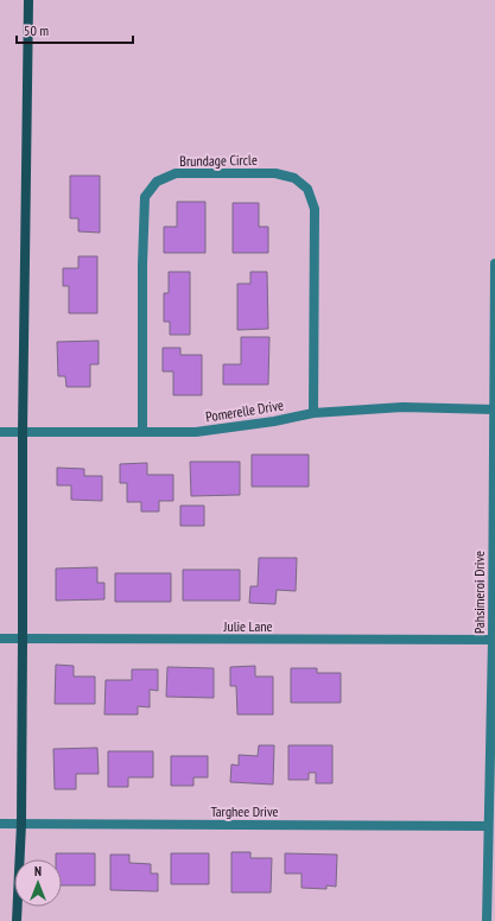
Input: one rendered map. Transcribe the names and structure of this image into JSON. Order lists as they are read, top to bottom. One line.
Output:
{"streets":{"street":["Brundage Circle","Pomerelle Drive","Pahsimeroi Drive","Julie Lane","Targhee Drive"]},"crossings":[["Brundage Circle","Pomerelle Drive"],["Pomerelle Drive","Pahsimeroi Drive"],["Pahsimeroi Drive","Julie Lane"],["Pahsimeroi Drive","Targhee Drive"]],"scale_bar":"50 m","north":"top"}
